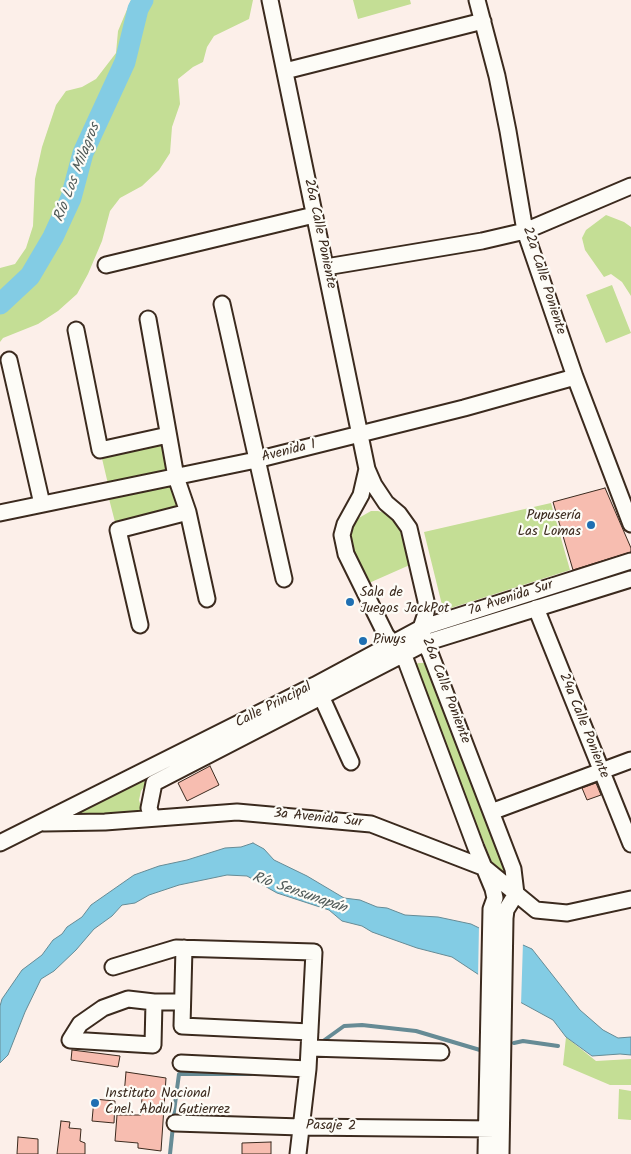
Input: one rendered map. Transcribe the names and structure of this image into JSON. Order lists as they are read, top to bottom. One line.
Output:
{"streets":{"street":["26a Calle Poniente","22a Calle Poniente","Avenida 1","7a Avenida Sur","Calle Principal","24a Calle Poniente","3a Avenida Sur","Pasaje 2"]},"crossings":[["26a Calle Poniente","Avenida 1"],["26a Calle Poniente","7a Avenida Sur"],["26a Calle Poniente","Calle Principal"],["26a Calle Poniente","3a Avenida Sur"],["22a Calle Poniente","Avenida 1"],["7a Avenida Sur","Calle Principal"],["7a Avenida Sur","24a Calle Poniente"],["Calle Principal","3a Avenida Sur"]],"water":["Río Los Milagros","Río Sensunapán"],"places":["Pupusería Las Lomas","Sala de Juegos JackPot","Piwys","Instituto Nacional Cnel. Abdul Gutierrez"]}
